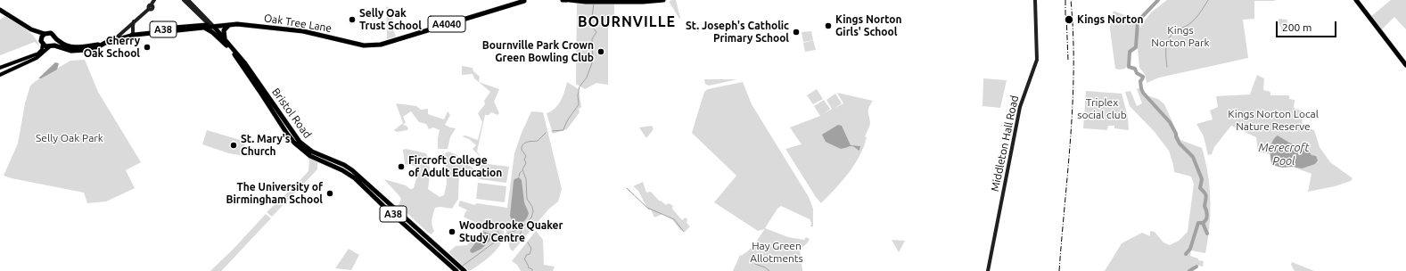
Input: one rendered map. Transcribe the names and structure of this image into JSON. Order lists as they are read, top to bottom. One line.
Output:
{"streets":{"highway":["Oak Tree Lane","A4040","A38","Bristol Road"],"main road":["Middleton Hall Road"]},"crossings":[["Oak Tree Lane","A38"],["Oak Tree Lane","Bristol Road"],["A38","Bristol Road"]],"districts":["BOURNVILLE"],"water":["Merecroft Pool"],"parks":["Kings Norton Park","Triplex social club","Kings Norton Local Nature Reserve","Selly Oak Park","Hay Green Allotments"],"places":["Selly Oak Trust School","Kings Norton","Kings Norton Girls' School","St. Joseph's Catholic Primary School","Cherry Oak School","Bournville Park Crown Green Bowling Club","St. Mary's Church","Fircroft College of Adult Education","The University of Birmingham School","Woodbrooke Quaker Study Centre"],"scale_bar":"200 m"}
